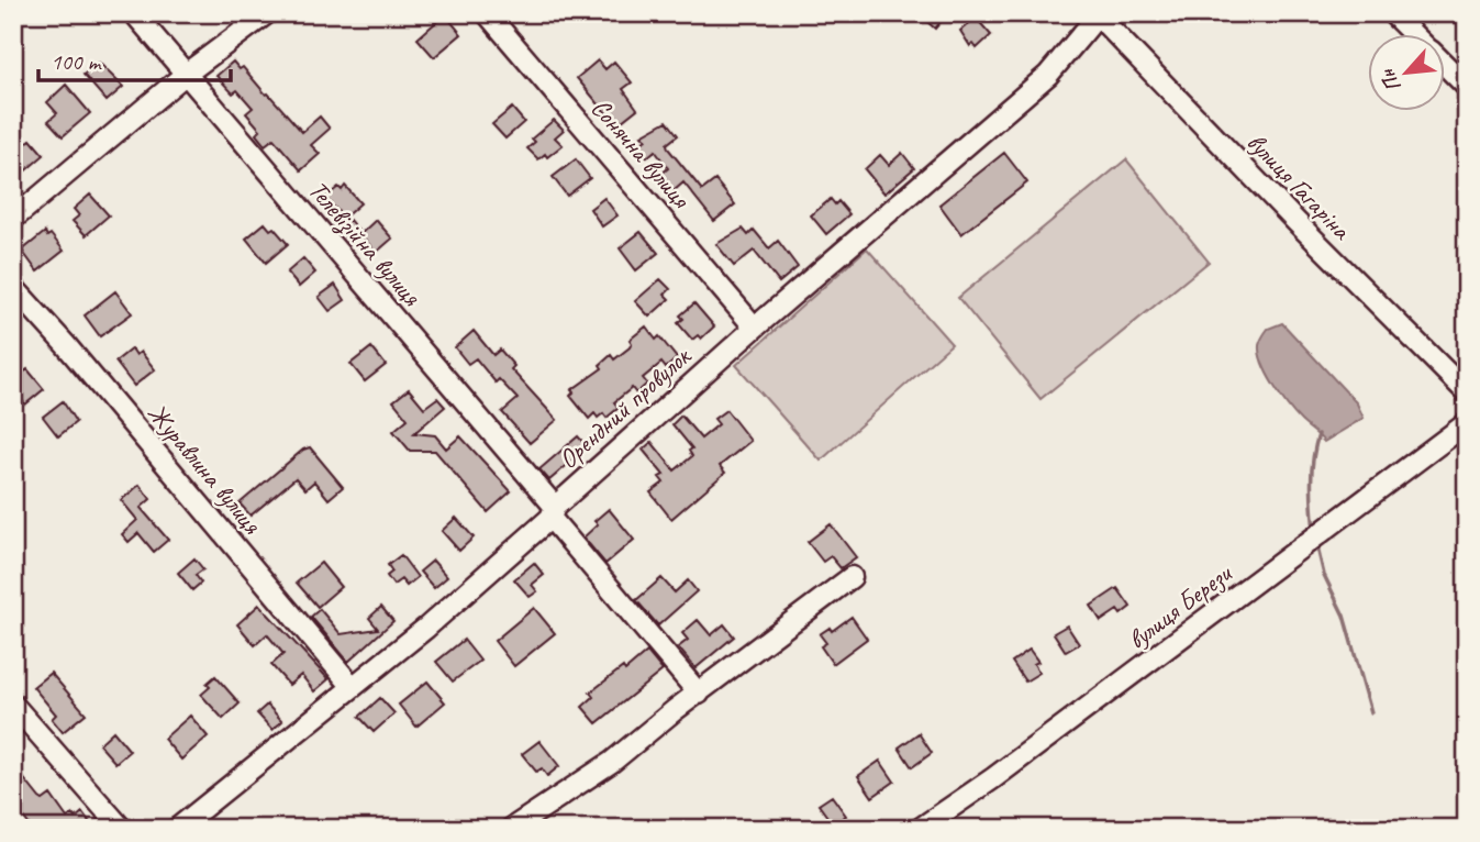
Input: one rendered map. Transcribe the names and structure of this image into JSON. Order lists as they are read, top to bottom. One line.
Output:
{"streets":{"street":["Сонячна вулиця","вулиця Гагаріна","Телевізійна вулиця","Орендний провулок","Журавлина вулиця","вулиця Берези"]},"crossings":[["Сонячна вулиця","Орендний провулок"],["вулиця Гагаріна","Орендний провулок"],["Телевізійна вулиця","Орендний провулок"],["Орендний провулок","Журавлина вулиця"]],"scale_bar":"100 m","north":"bottom left"}
